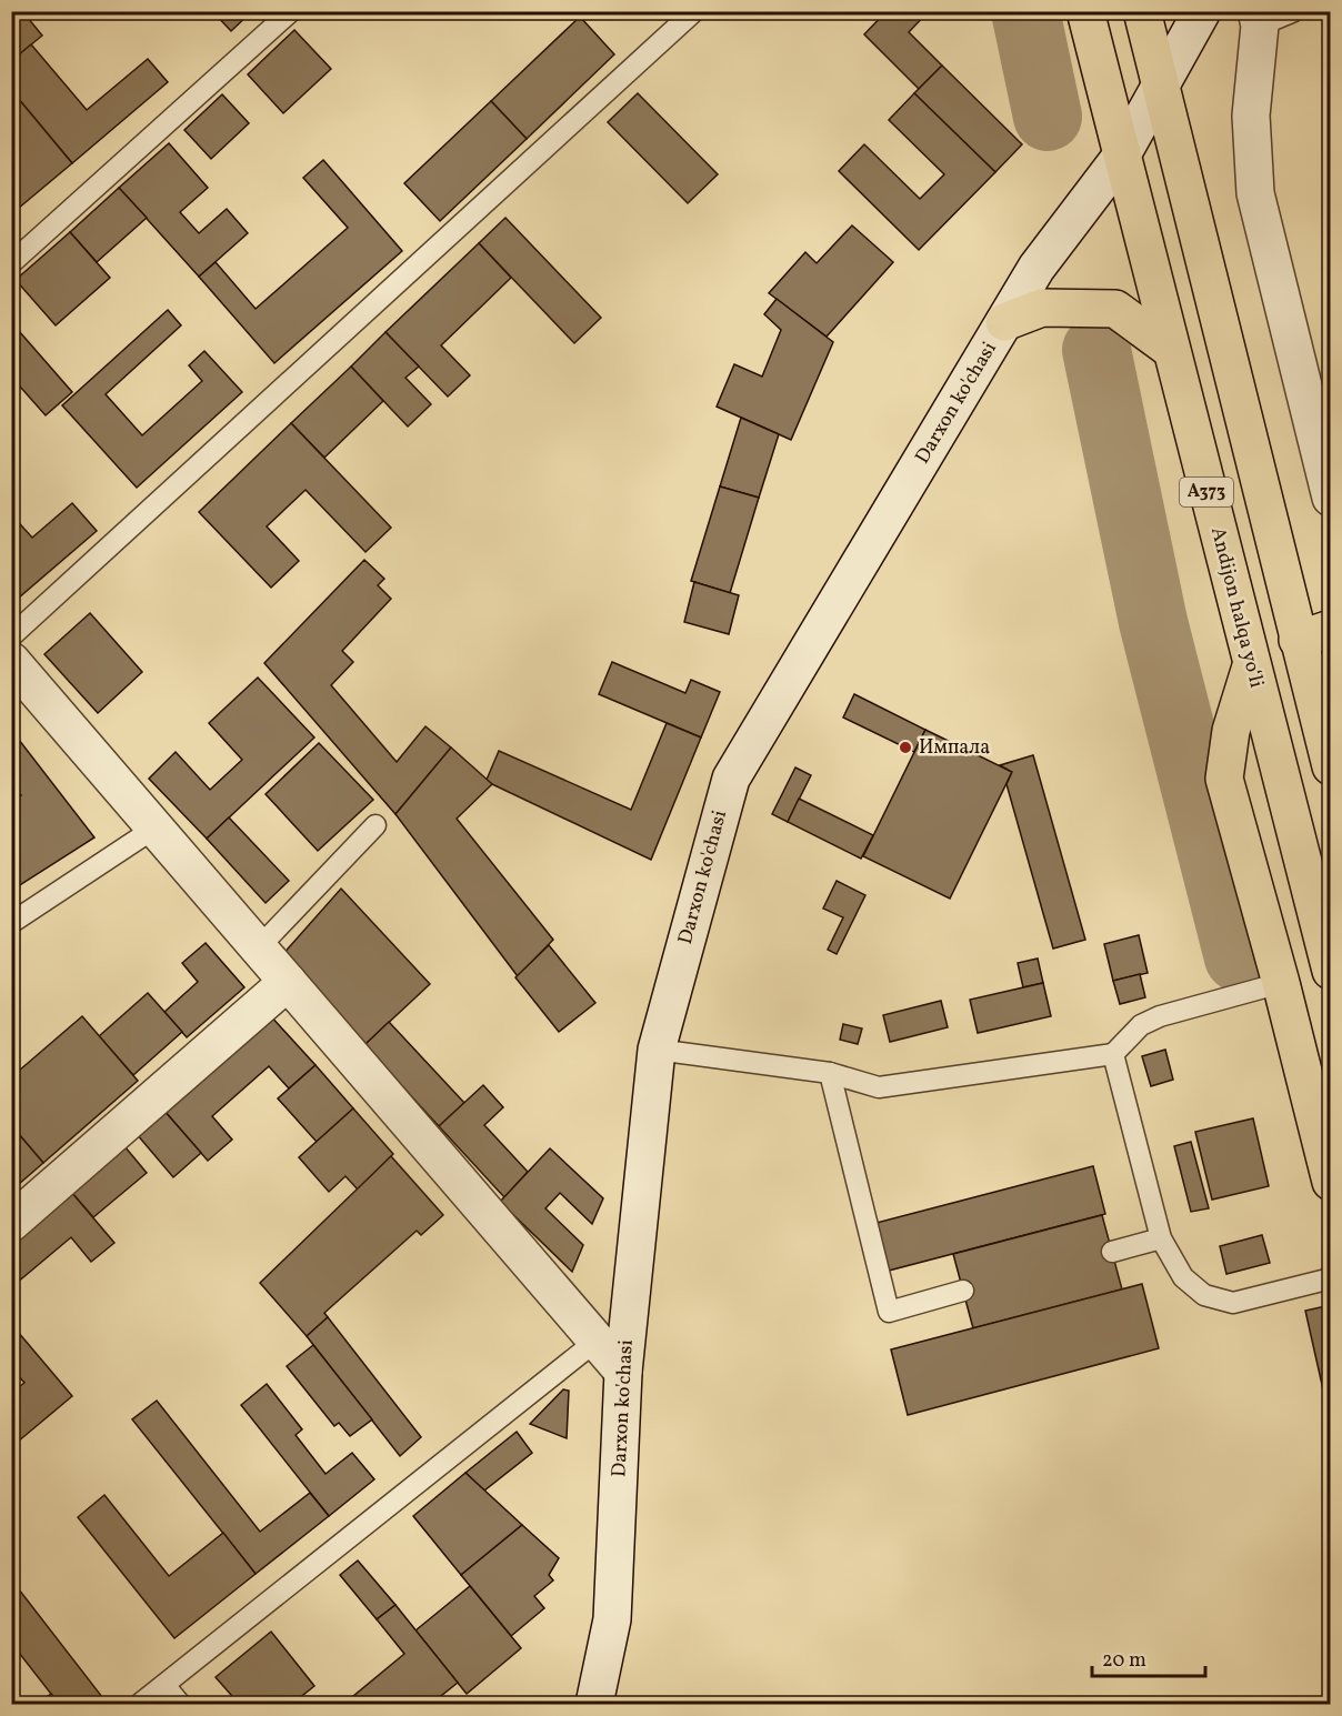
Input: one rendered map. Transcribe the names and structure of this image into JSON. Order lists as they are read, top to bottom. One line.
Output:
{"streets":{"highway":["A373","Andijon halqa yo‘li"],"main road":["Darxon ko'chasi"]},"crossings":[["Darxon ko'chasi","A373"],["Darxon ko'chasi","Andijon halqa yo‘li"]],"places":["Импала"],"scale_bar":"20 m"}
